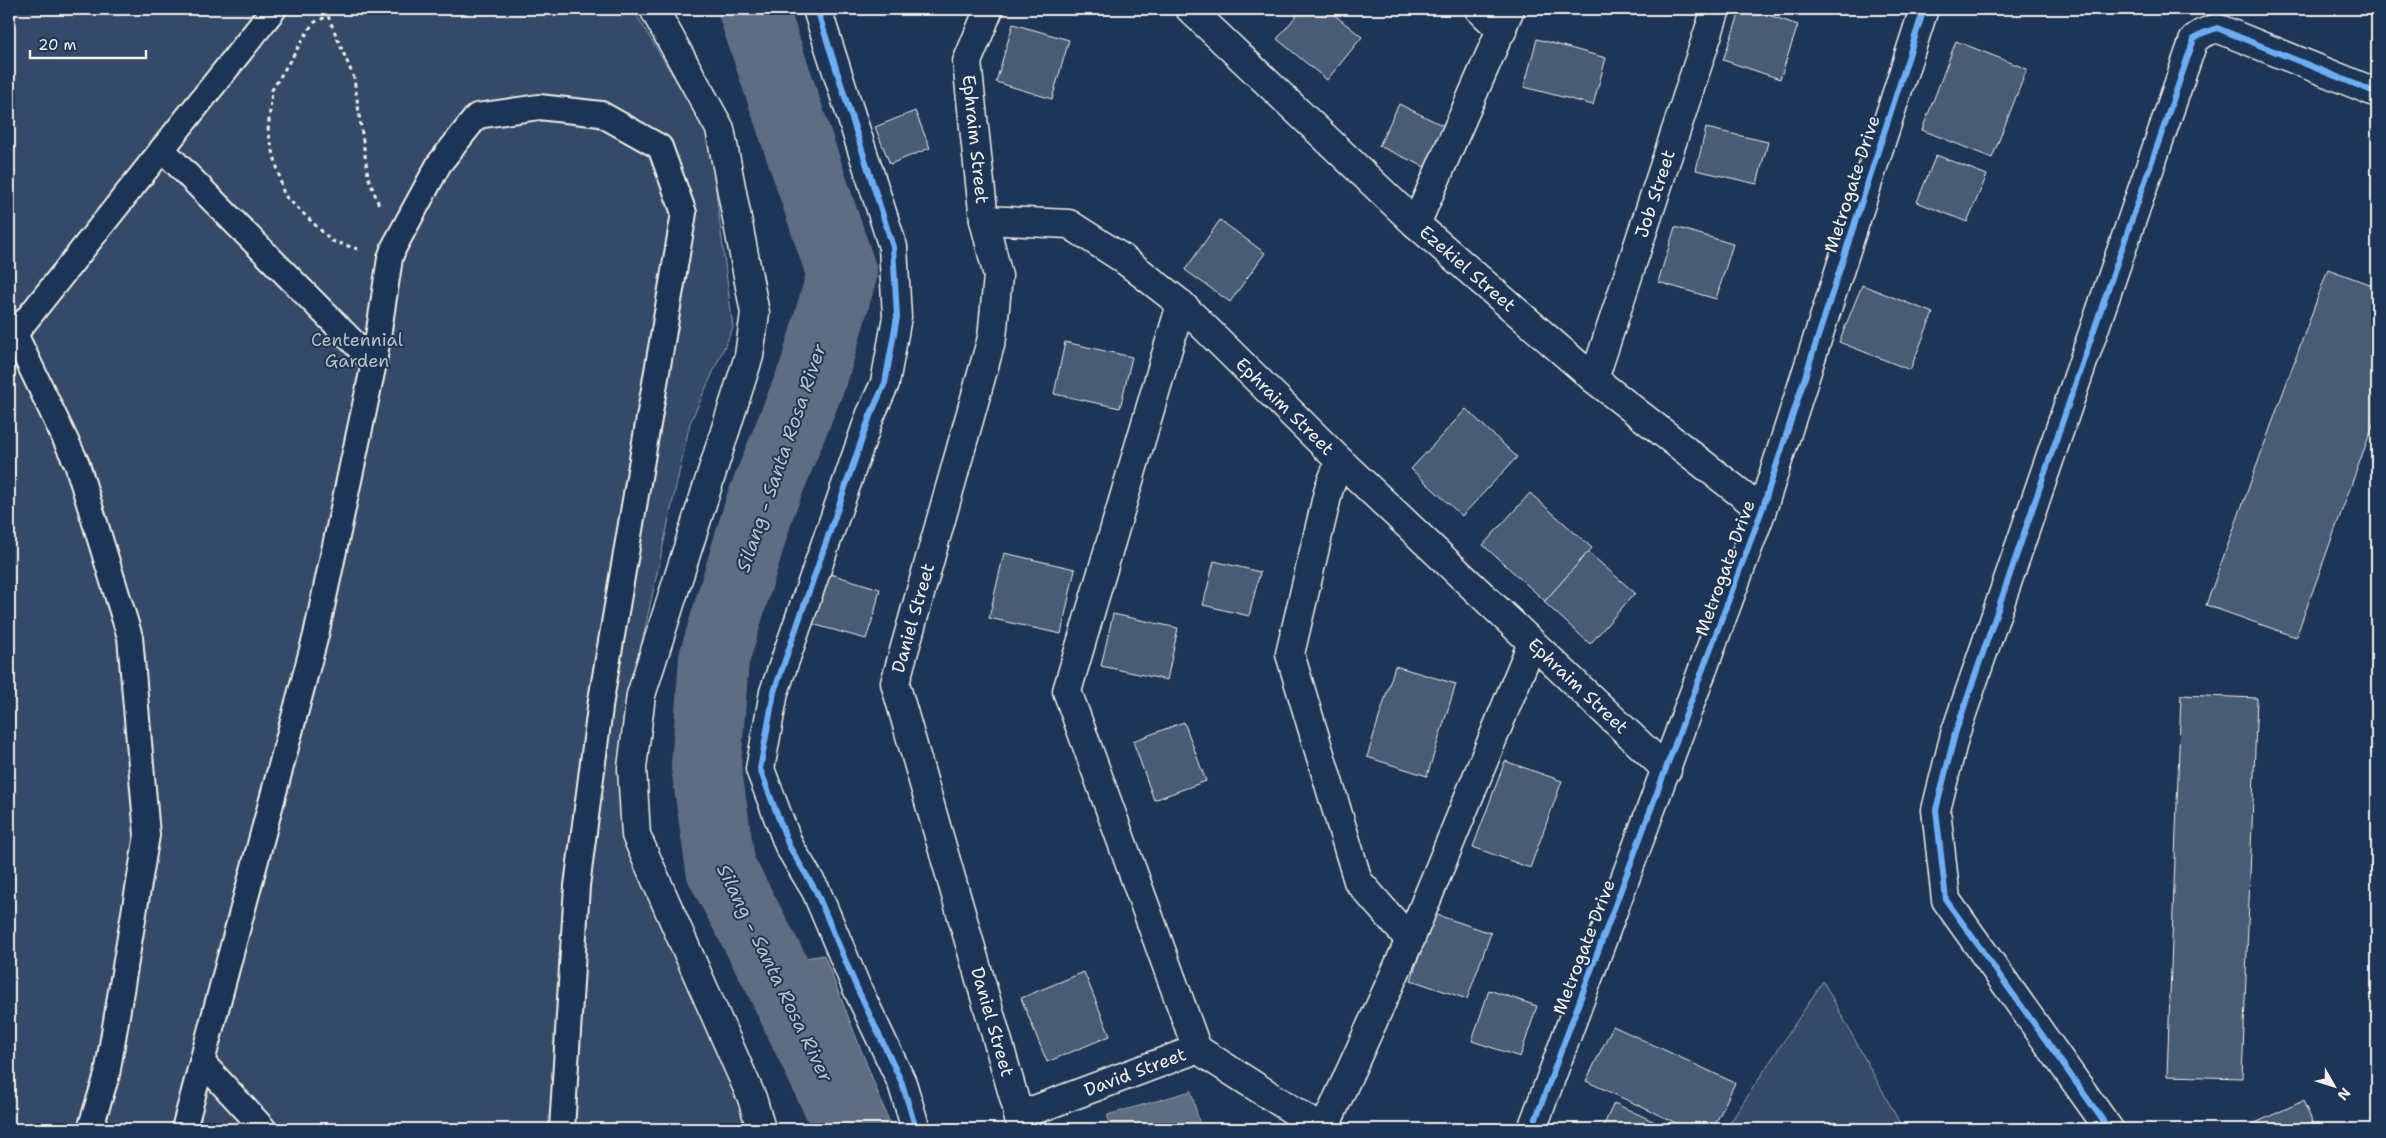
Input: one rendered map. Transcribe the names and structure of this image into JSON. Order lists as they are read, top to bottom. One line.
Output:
{"streets":{"street":["Ephraim Street","Metrogate Drive","Job Street","Ezekiel Street","Daniel Street","David Street"]},"crossings":[["Ephraim Street","Metrogate Drive"],["Ephraim Street","Daniel Street"],["Metrogate Drive","Ezekiel Street"],["Job Street","Ezekiel Street"],["Daniel Street","David Street"]],"water":["Silang - Santa Rosa River"],"parks":["Centennial Garden"],"scale_bar":"20 m","north":"bottom right"}
